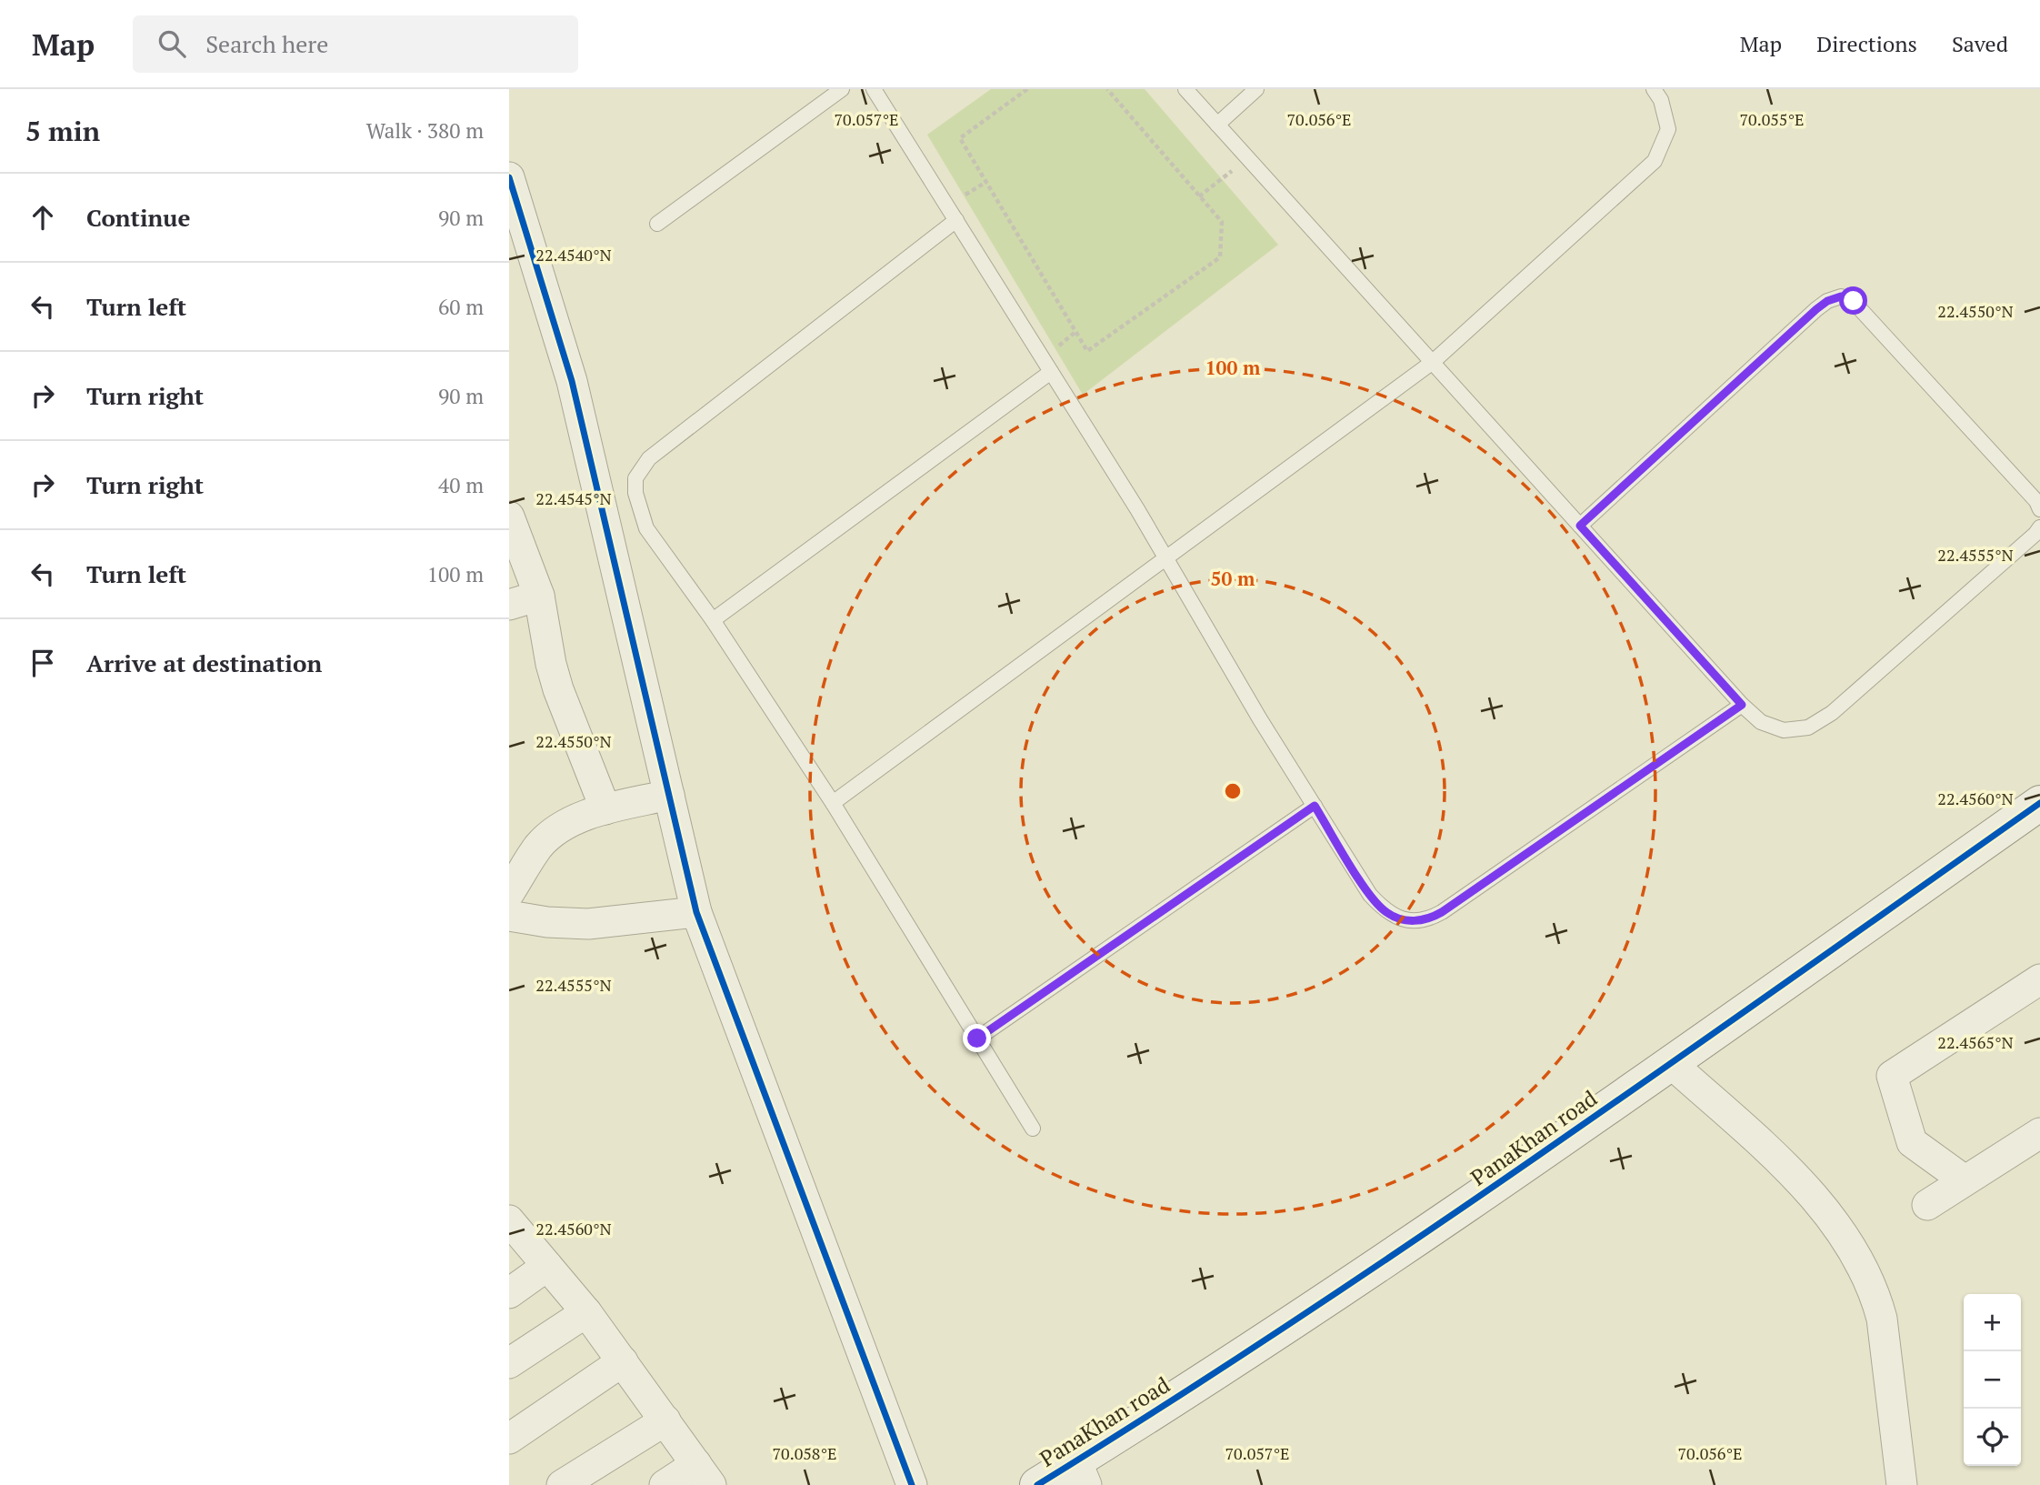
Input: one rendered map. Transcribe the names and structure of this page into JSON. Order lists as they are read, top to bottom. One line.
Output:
{"streets":{"street":["PanaKhan road"]},"page":{"header":"Map","search":"Search here","nav":["Map","Directions","Saved"],"heading":["5 min","Walk · 380 m"],"list":[["Continue","90 m"],["Turn left","60 m"],["Turn right","90 m"],["Turn right","40 m"],["Turn left","100 m"],"Arrive at destination"],"map_buttons":["+","−"]},"coordinates":["70.057°E","70.056°E","70.055°E","22.4540°N","22.4550°N","22.4545°N","22.4555°N","22.4560°N","22.4565°N","70.058°E"],"rings":["100 m","50 m"]}
